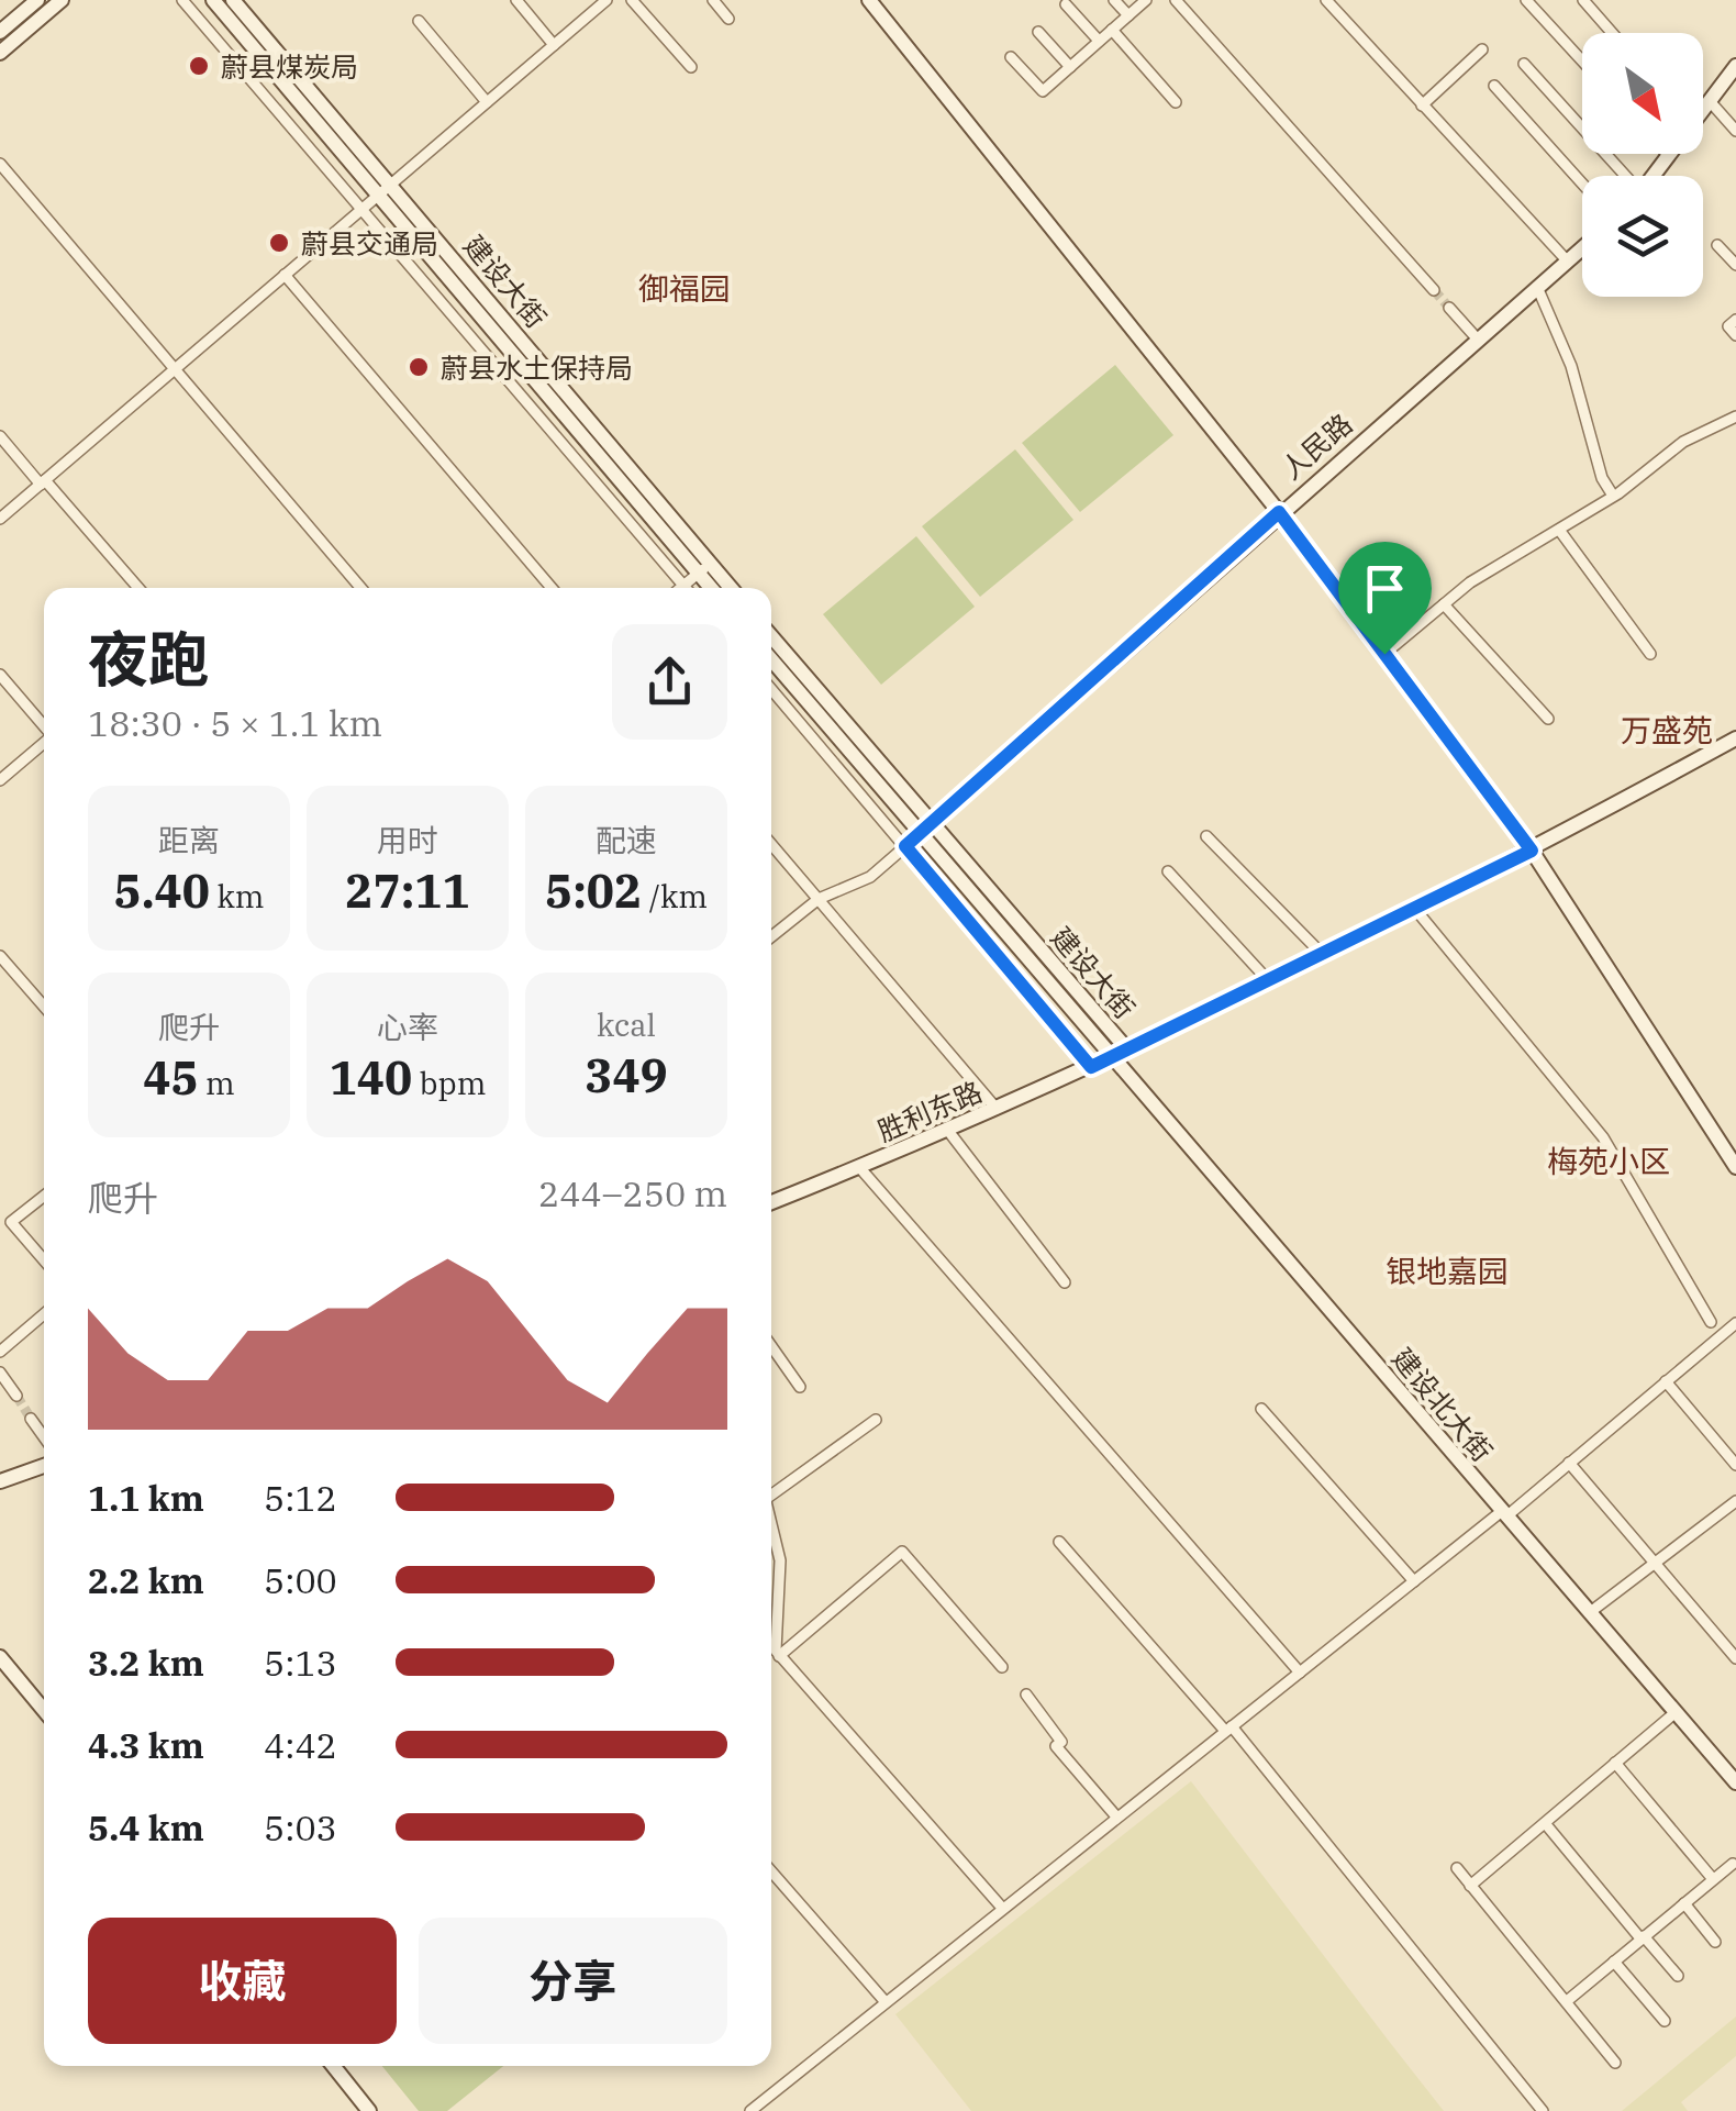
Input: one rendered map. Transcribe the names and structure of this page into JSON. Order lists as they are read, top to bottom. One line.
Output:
{"streets":{"main road":["建设大街","人民路","胜利东路","建设北大街"]},"crossings":[["建设大街","人民路"],["建设大街","胜利东路"],["建设大街","建设北大街"],["胜利东路","建设北大街"]],"districts":["御福园","万盛苑","梅苑小区","银地嘉园"],"places":["蔚县煤炭局","蔚县交通局","蔚县水土保持局"],"north":"bottom right","page":{"heading":["夜跑","18:30 · 5 × 1.1 km"],"stats":[["距离","5.40 km"],["用时","27:11"],["配速","5:02 /km"],["爬升","45 m"],["心率","140 bpm"],["kcal","349"]],"chart":["爬升","244–250 m"],"list":[{"name":"1.1 km","note":"5:12"},{"name":"2.2 km","note":"5:00"},{"name":"3.2 km","note":"5:13"},{"name":"4.3 km","note":"4:42"},{"name":"5.4 km","note":"5:03"}],"buttons":["收藏","分享"]}}
